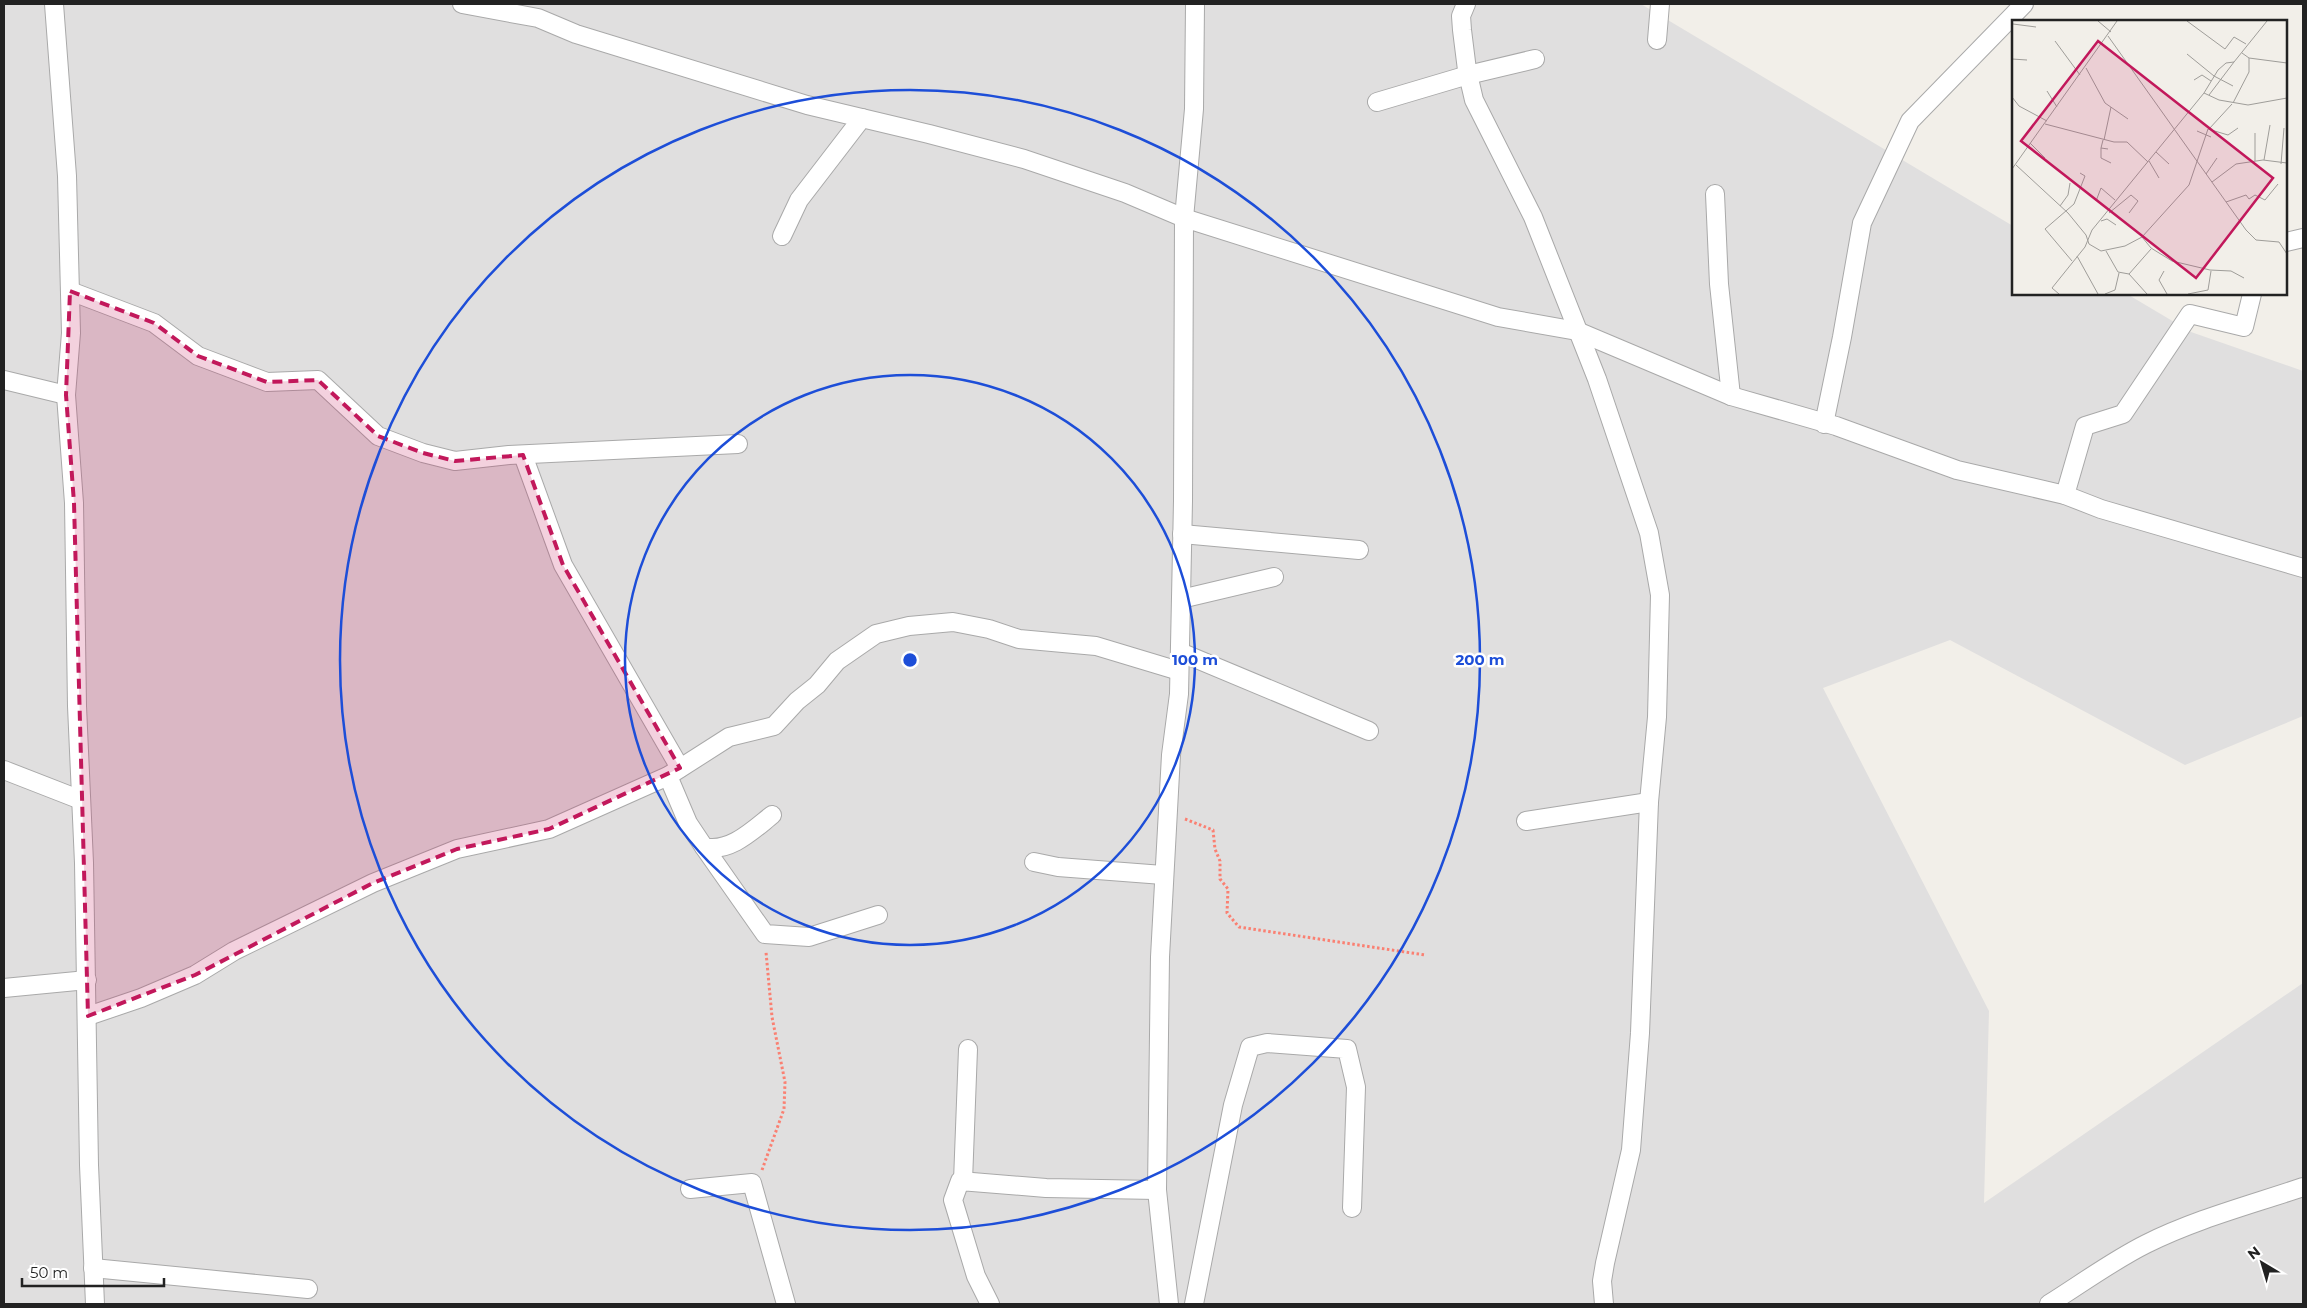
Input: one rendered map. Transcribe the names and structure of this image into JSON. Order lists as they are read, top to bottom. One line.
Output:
{"scale_bar":"50 m","north":"top left","rings":["100 m","200 m"]}
